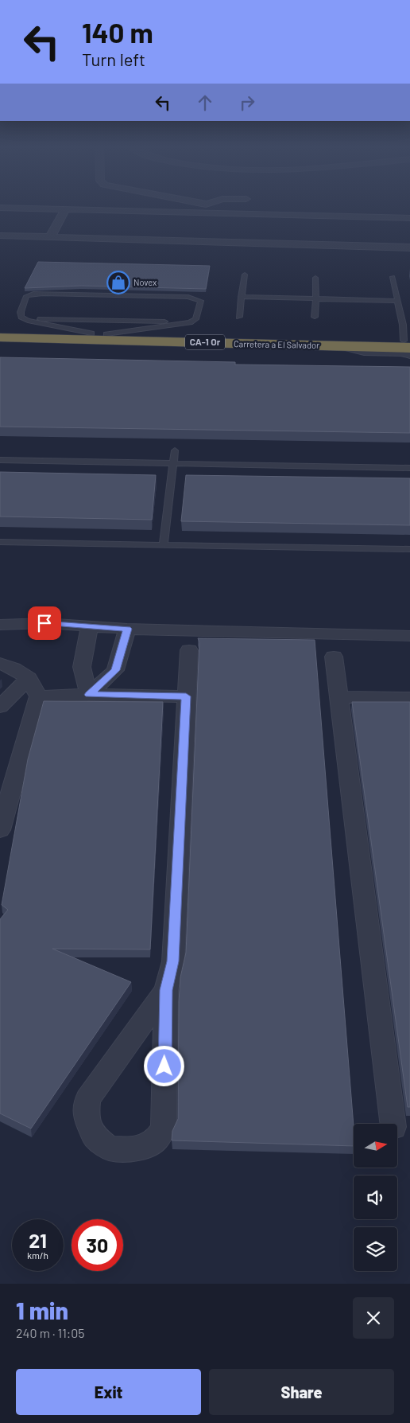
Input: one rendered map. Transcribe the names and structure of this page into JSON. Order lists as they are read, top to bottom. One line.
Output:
{"streets":{"highway":["CA-1 Or","Carretera a El Salvador"]},"places":{"shop":["Novex"]},"north":"right","page":{"turn":["140 m","Turn left"],"speed":"21 km/h","limit":"30","heading":["1 min","240 m · 11:05"],"buttons":["Exit","Share"]}}
